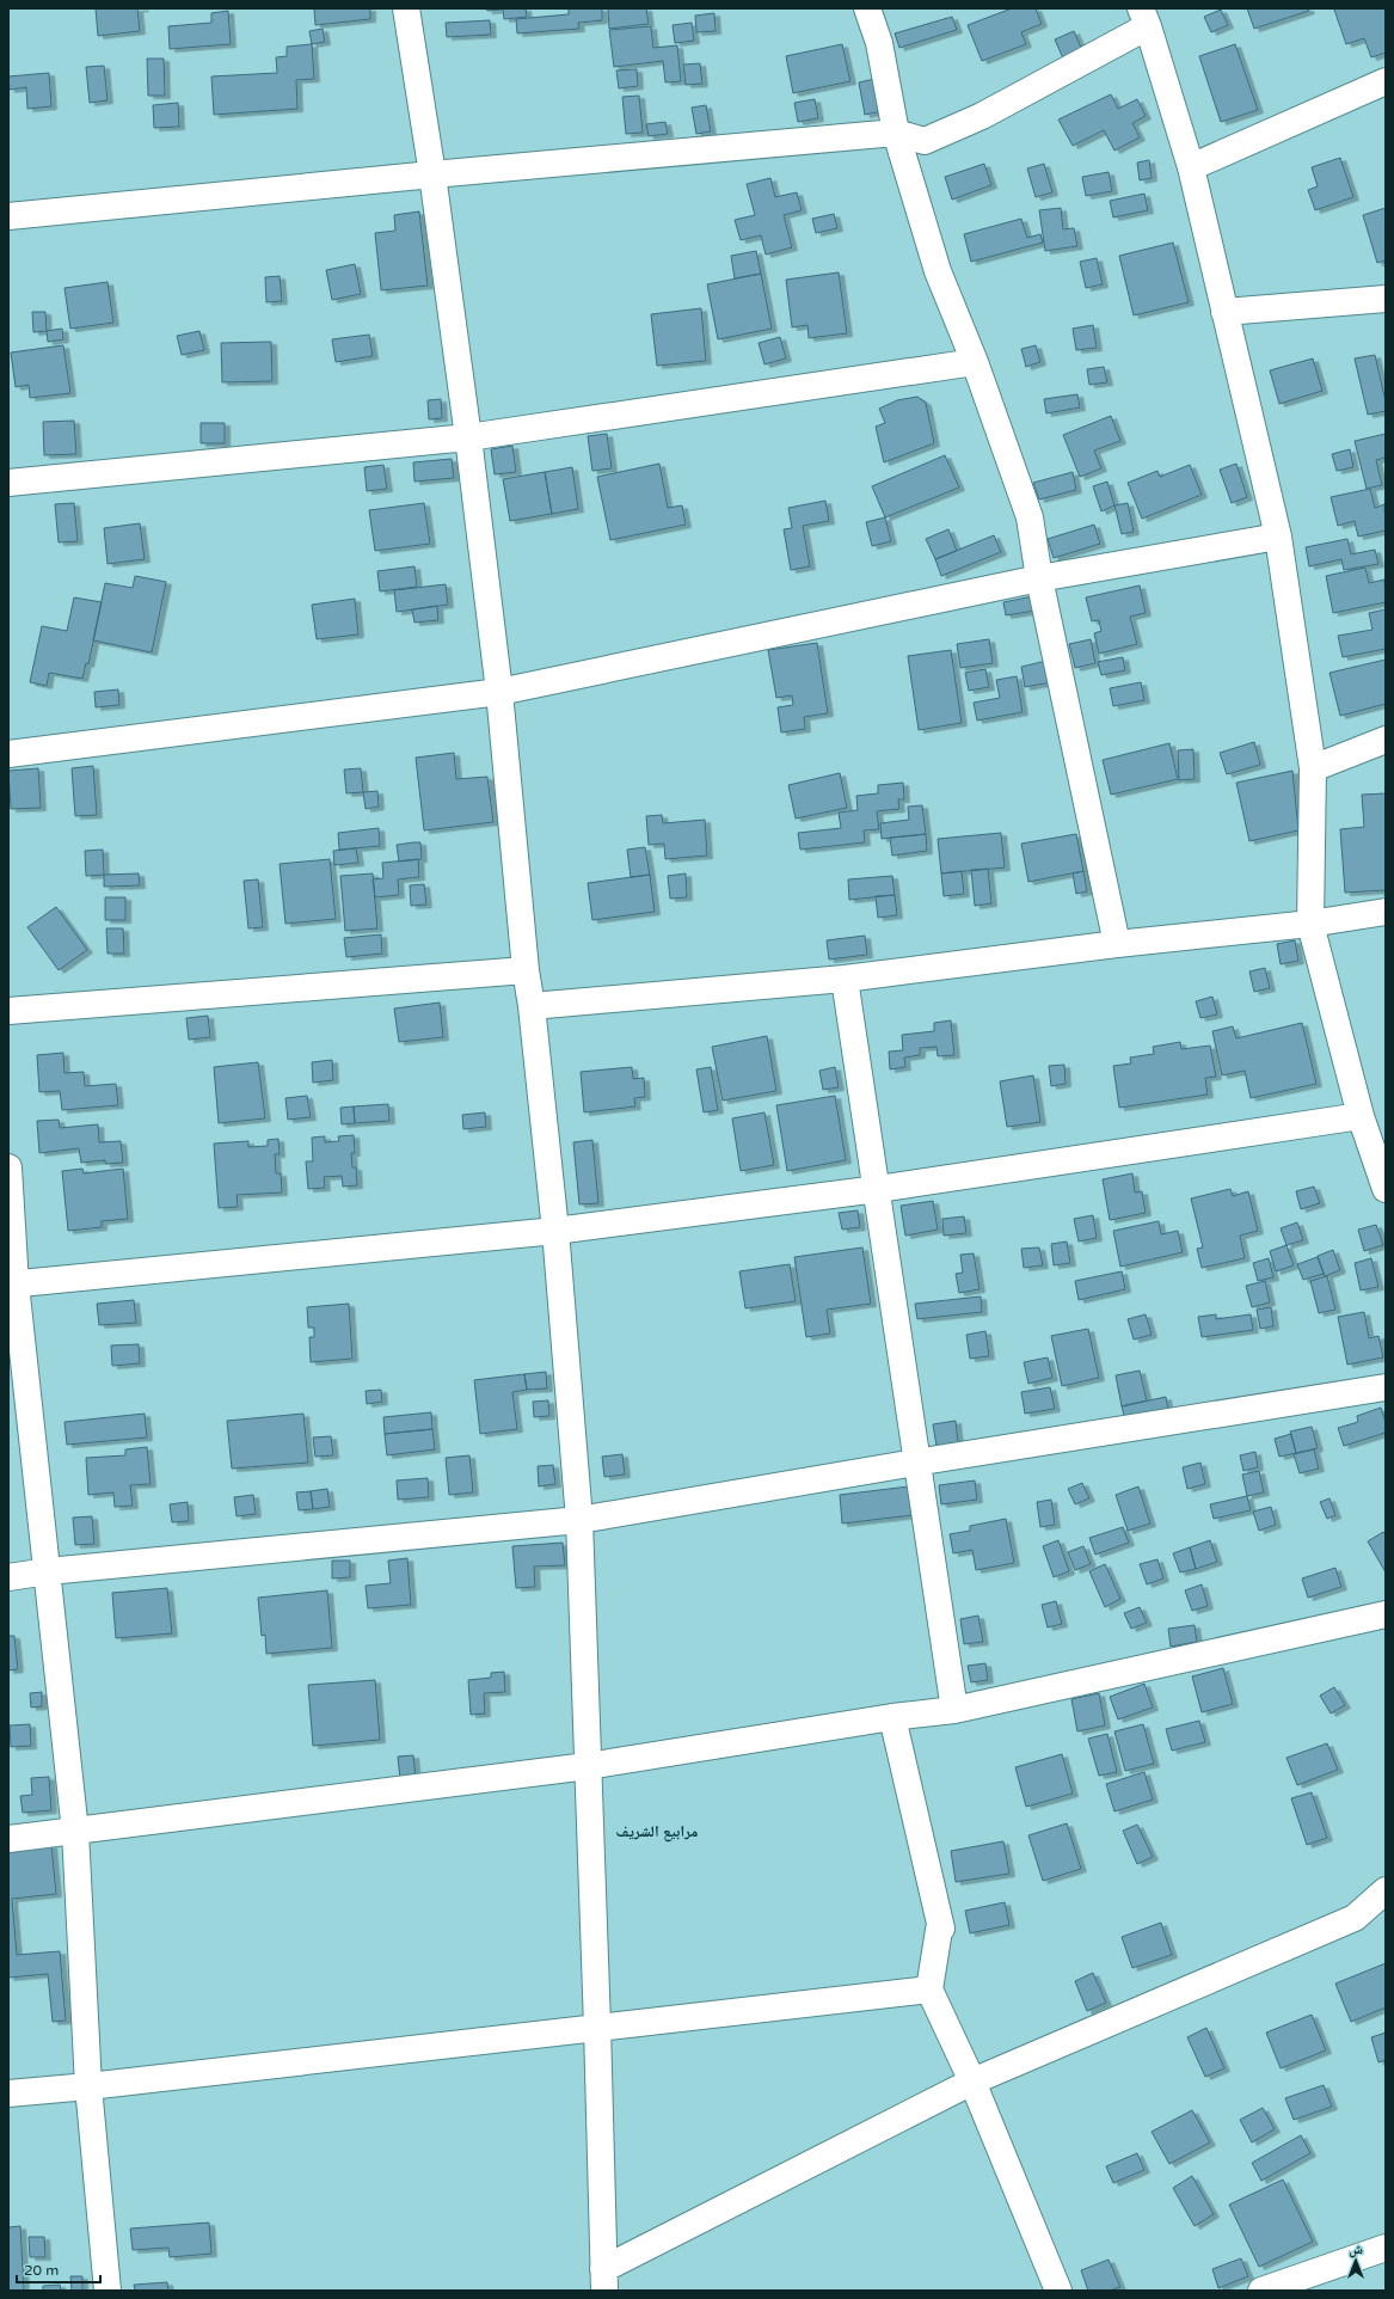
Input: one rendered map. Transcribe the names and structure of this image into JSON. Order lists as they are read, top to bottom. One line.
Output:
{"districts":["مرابيع الشريف"],"scale_bar":"20 m","north":"top"}
